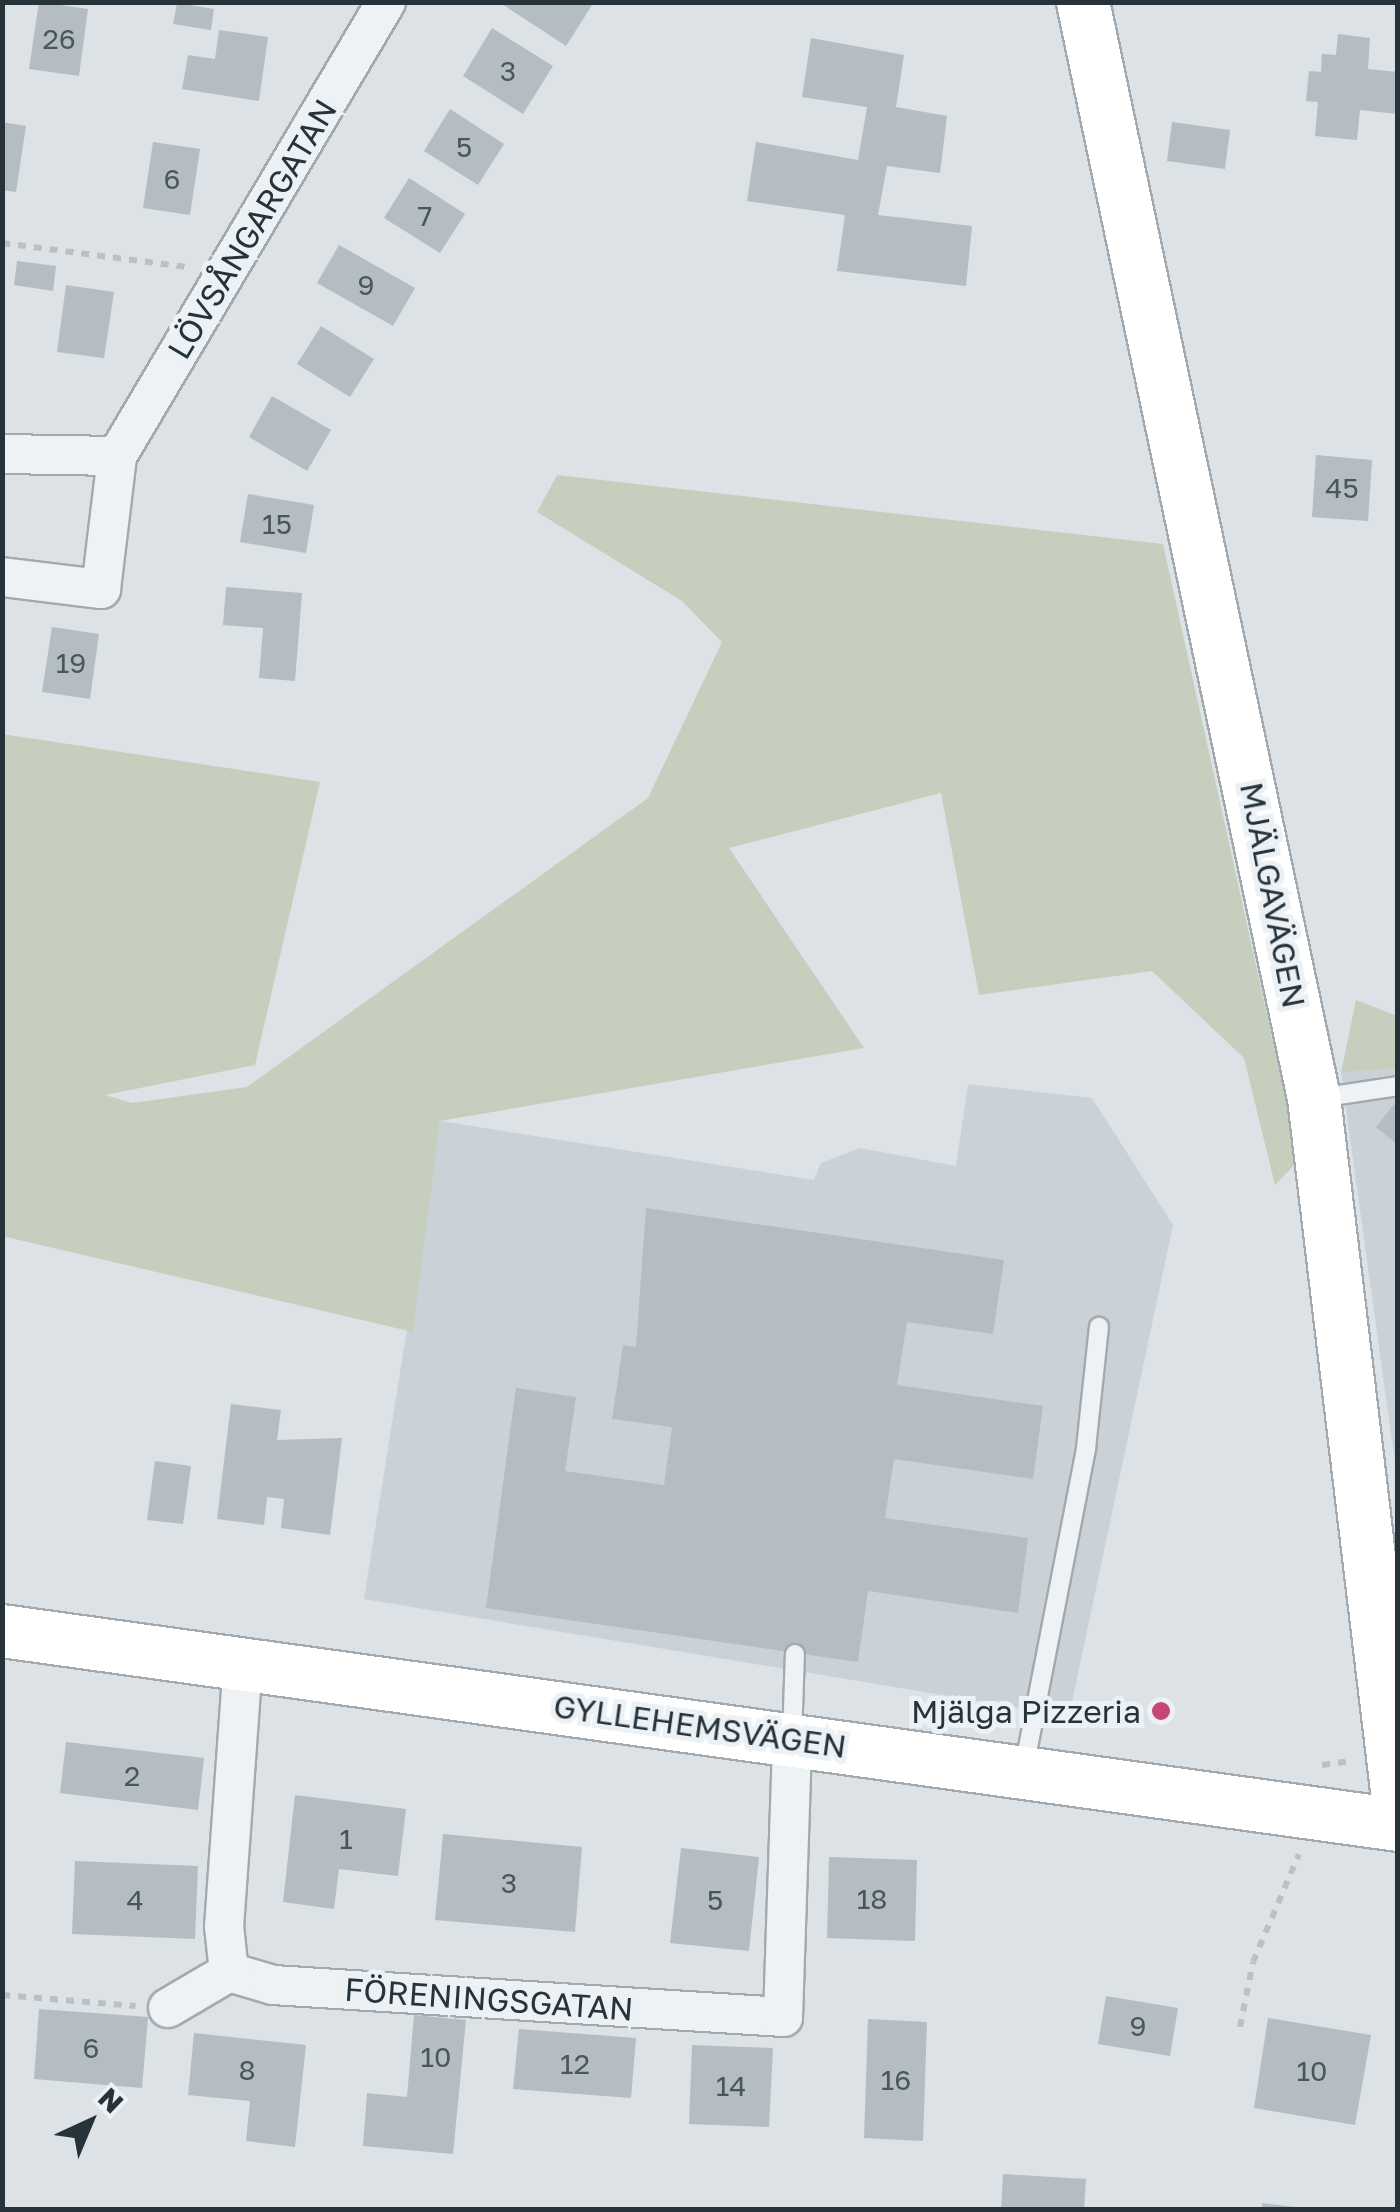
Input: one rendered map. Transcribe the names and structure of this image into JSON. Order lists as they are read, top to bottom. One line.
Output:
{"streets":{"street":["LÖVSÅNGARGATAN","MJÄLGAVÄGEN","GYLLEHEMSVÄGEN","FÖRENINGSGATAN"]},"crossings":[["GYLLEHEMSVÄGEN","FÖRENINGSGATAN"]],"places":["Mjälga Pizzeria"],"house_numbers":["26","3","5","6","7","9","45","15","19","2","1","3","18","4","5","9","6","10","12","8","10","16","14"],"north":"top right"}
